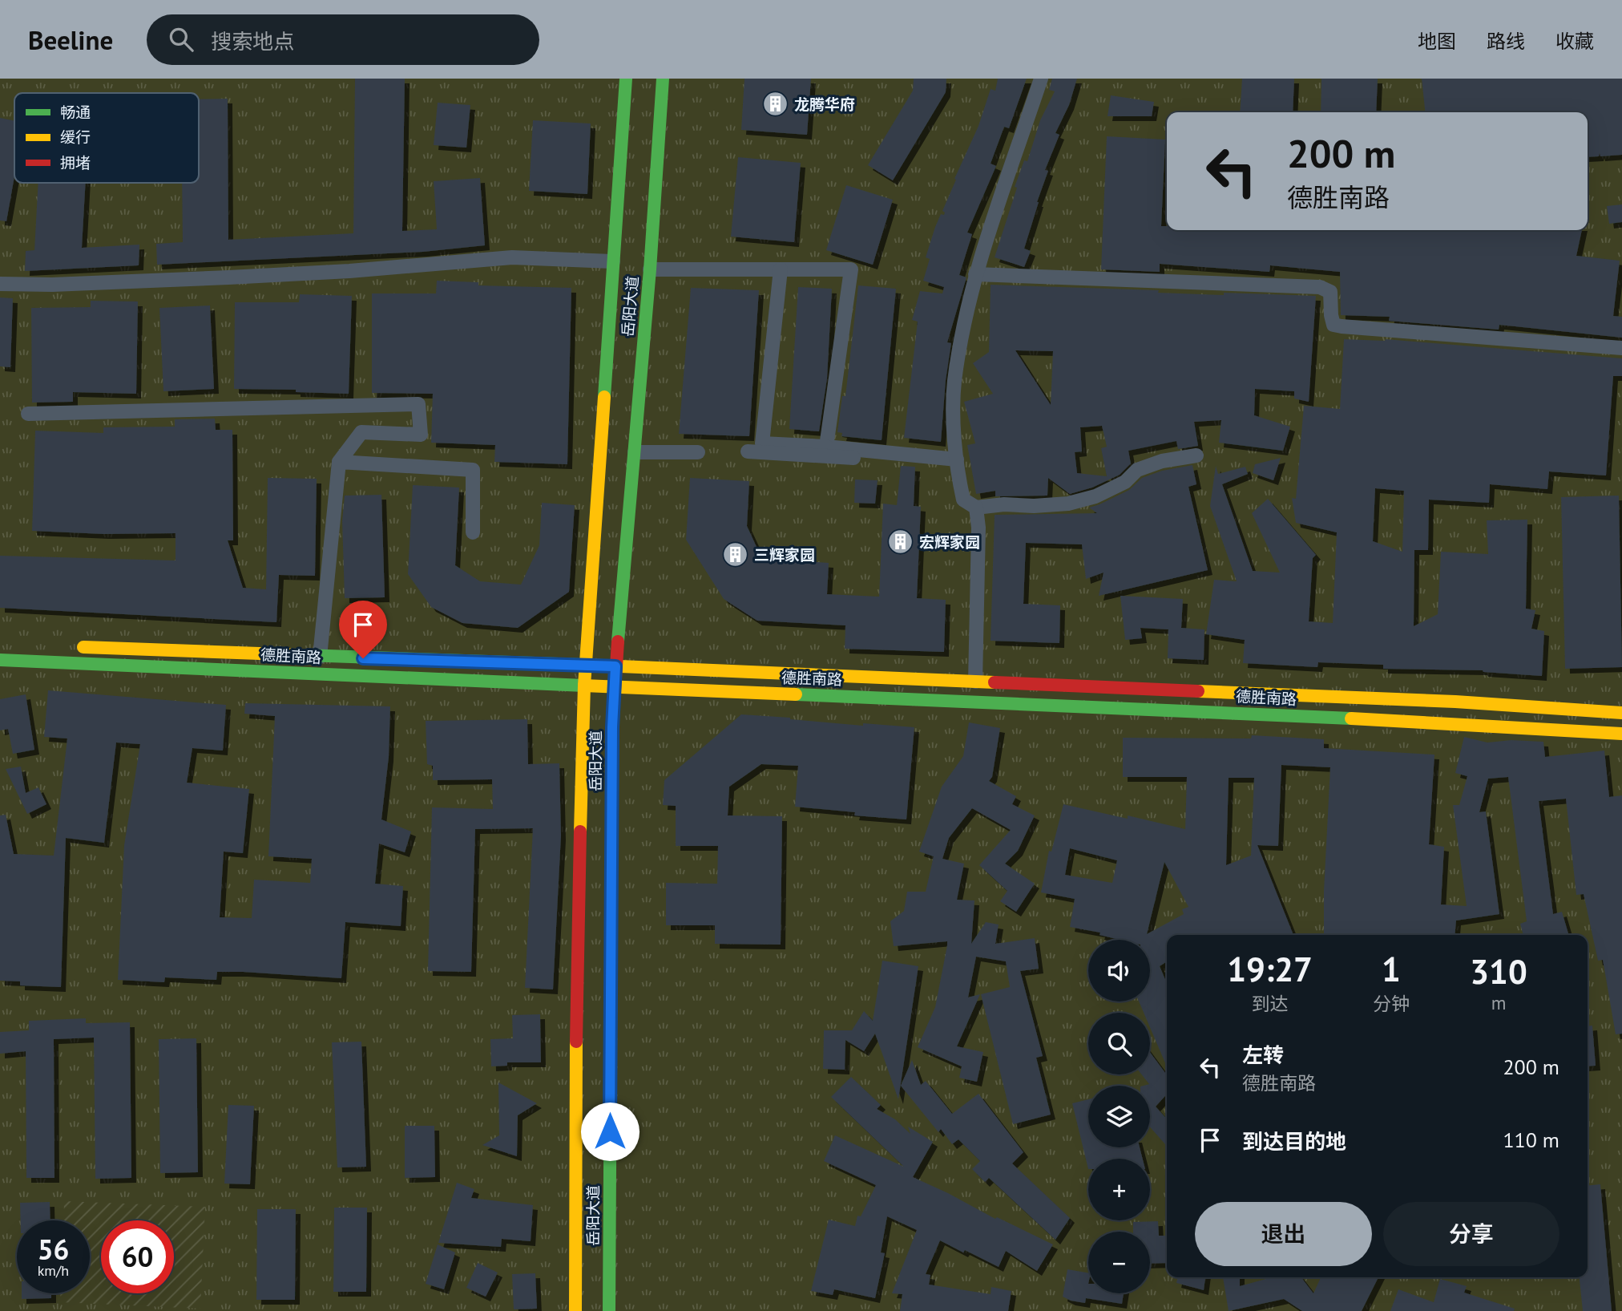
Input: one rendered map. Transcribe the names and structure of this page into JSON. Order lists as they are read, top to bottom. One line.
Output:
{"streets":{"main road":["岳阳大道","德胜南路"]},"crossings":[["岳阳大道","德胜南路"]],"places":{"building":["龙腾华府","宏辉家园","三辉家园"]},"legend":["畅通","缓行","拥堵"],"page":{"header":"Beeline","search":"搜索地点","nav":["地图","路线","收藏"],"turn":["200 m","德胜南路"],"eta":["19:27","到达","1","分钟","310","m"],"map_buttons":["+","−"],"list":[{"name":"左转","note":"德胜南路","value":"200 m"},{"name":"到达目的地","value":"110 m"}],"buttons":["退出","分享"],"speed":"56 km/h","limit":"60"}}
